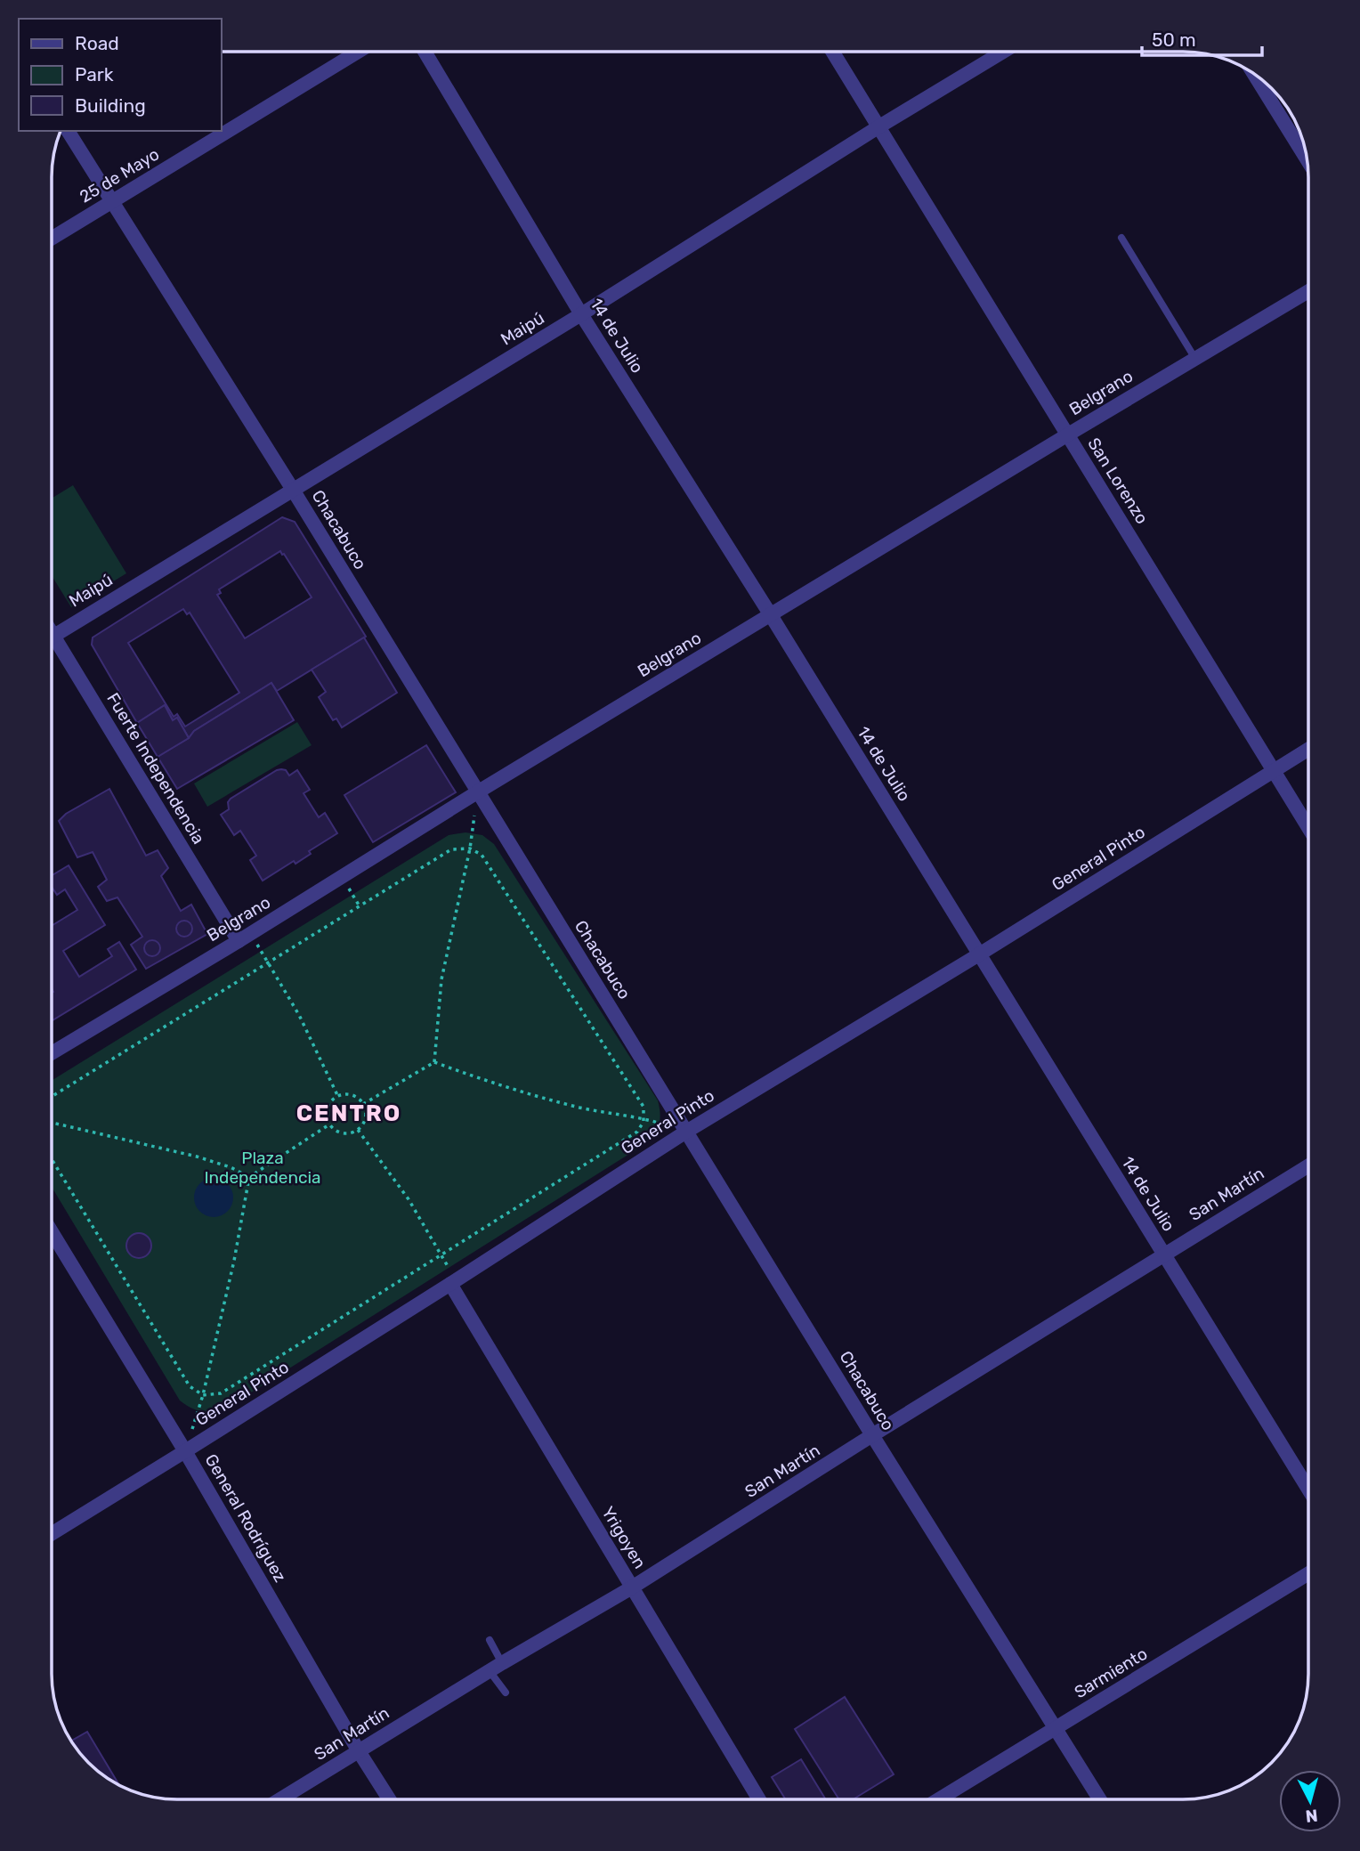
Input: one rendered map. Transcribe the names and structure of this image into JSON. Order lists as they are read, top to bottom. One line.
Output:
{"streets":{"street":["25 de Mayo","Maipú","14 de Julio","Belgrano","San Lorenzo","Chacabuco","Fuerte Independencia","General Pinto","San Martín","General Rodríguez","Yrigoyen","Sarmiento"]},"crossings":[["25 de Mayo","Chacabuco"],["Maipú","14 de Julio"],["Maipú","San Lorenzo"],["Maipú","Chacabuco"],["14 de Julio","Belgrano"],["14 de Julio","General Pinto"],["14 de Julio","San Martín"],["Belgrano","San Lorenzo"],["Belgrano","Chacabuco"],["Belgrano","Fuerte Independencia"],["San Lorenzo","General Pinto"],["Chacabuco","General Pinto"],["Chacabuco","San Martín"],["Chacabuco","Sarmiento"],["General Pinto","General Rodríguez"],["General Pinto","Yrigoyen"],["San Martín","General Rodríguez"],["San Martín","Yrigoyen"]],"districts":["CENTRO"],"parks":["Plaza Independencia"],"legend":["Road","Park","Building"],"scale_bar":"50 m","north":"bottom"}
